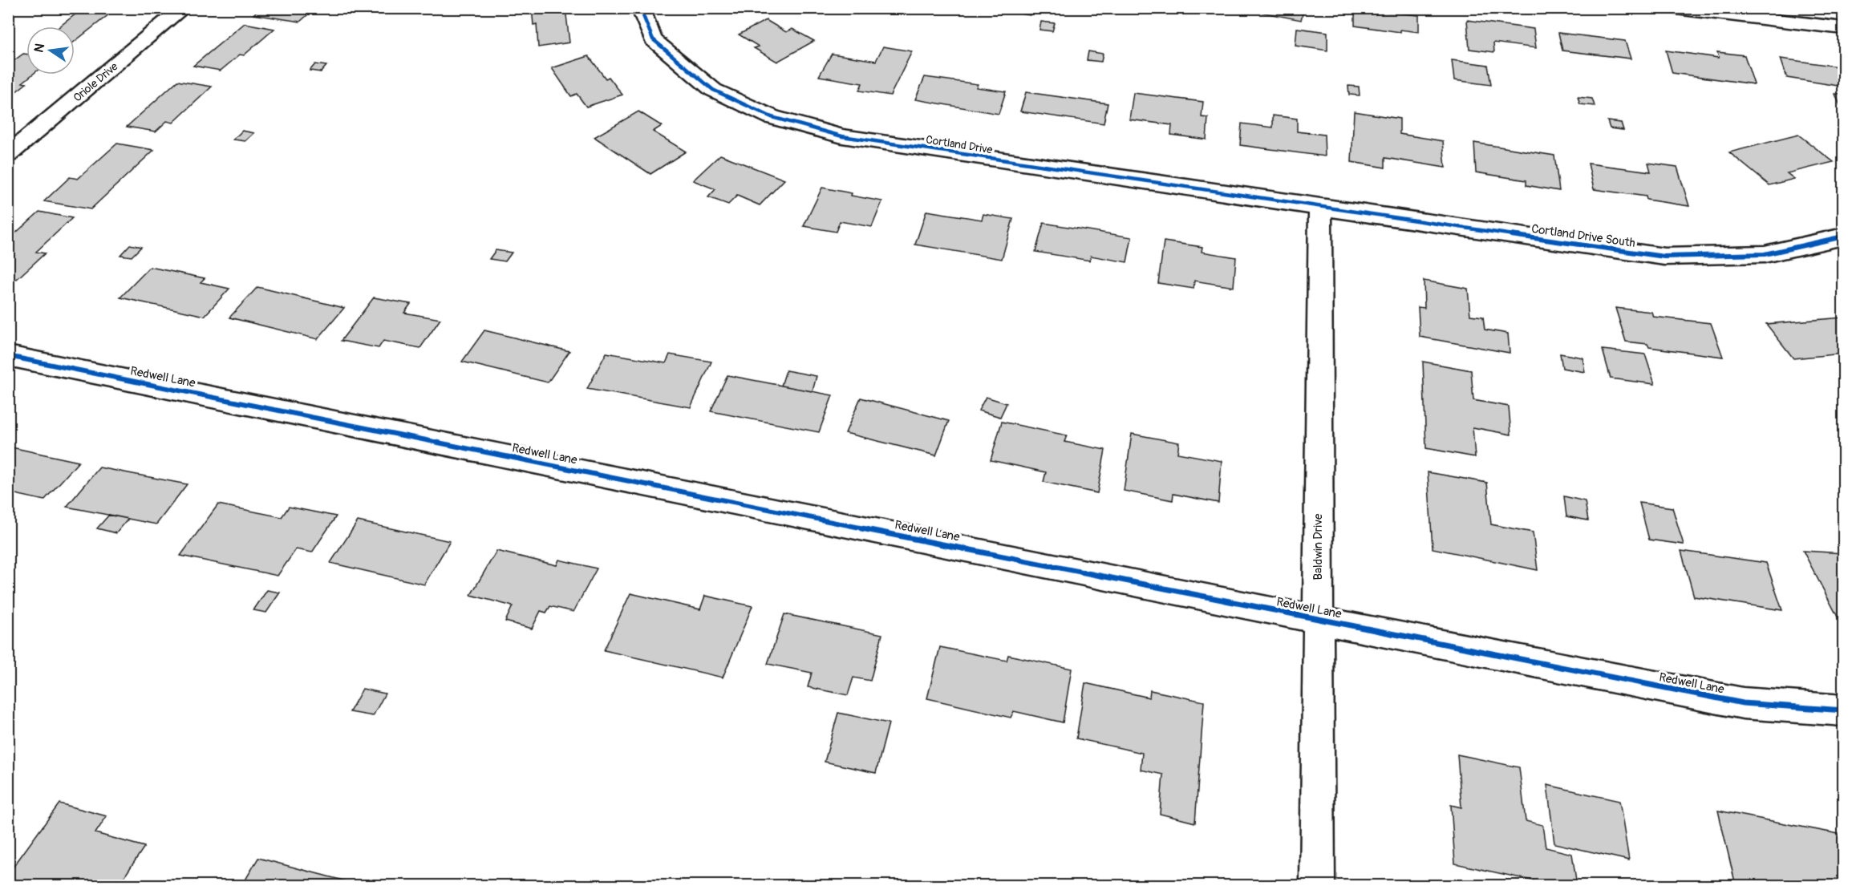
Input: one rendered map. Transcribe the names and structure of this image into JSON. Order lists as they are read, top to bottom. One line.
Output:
{"streets":{"street":["Oriole Drive","Cortland Drive","Cortland Drive South","Redwell Lane","Baldwin Drive"]},"crossings":[["Cortland Drive","Cortland Drive South"],["Cortland Drive","Baldwin Drive"],["Cortland Drive South","Baldwin Drive"],["Redwell Lane","Baldwin Drive"]],"north":"left"}
